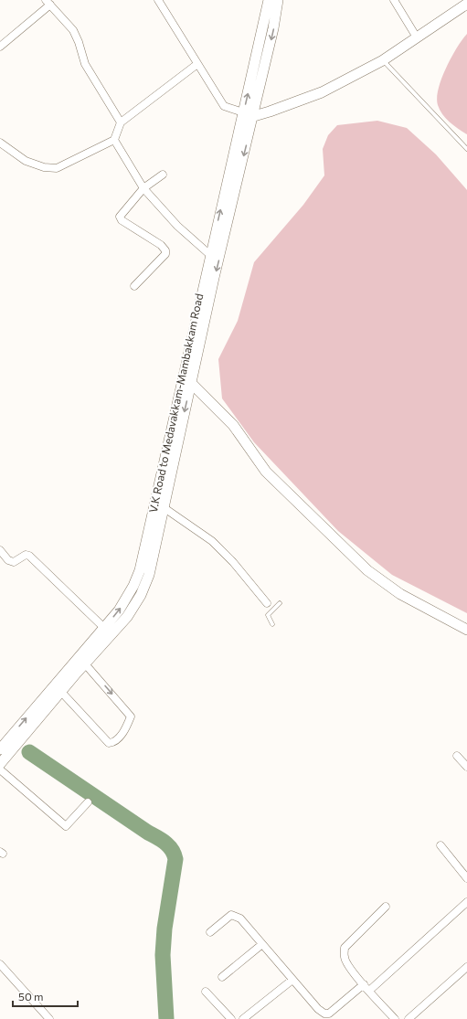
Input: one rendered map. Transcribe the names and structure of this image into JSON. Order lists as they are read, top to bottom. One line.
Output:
{"streets":{"street":["V.K Road to Medavakkam-Mambakkam Road"]},"scale_bar":"50 m"}
